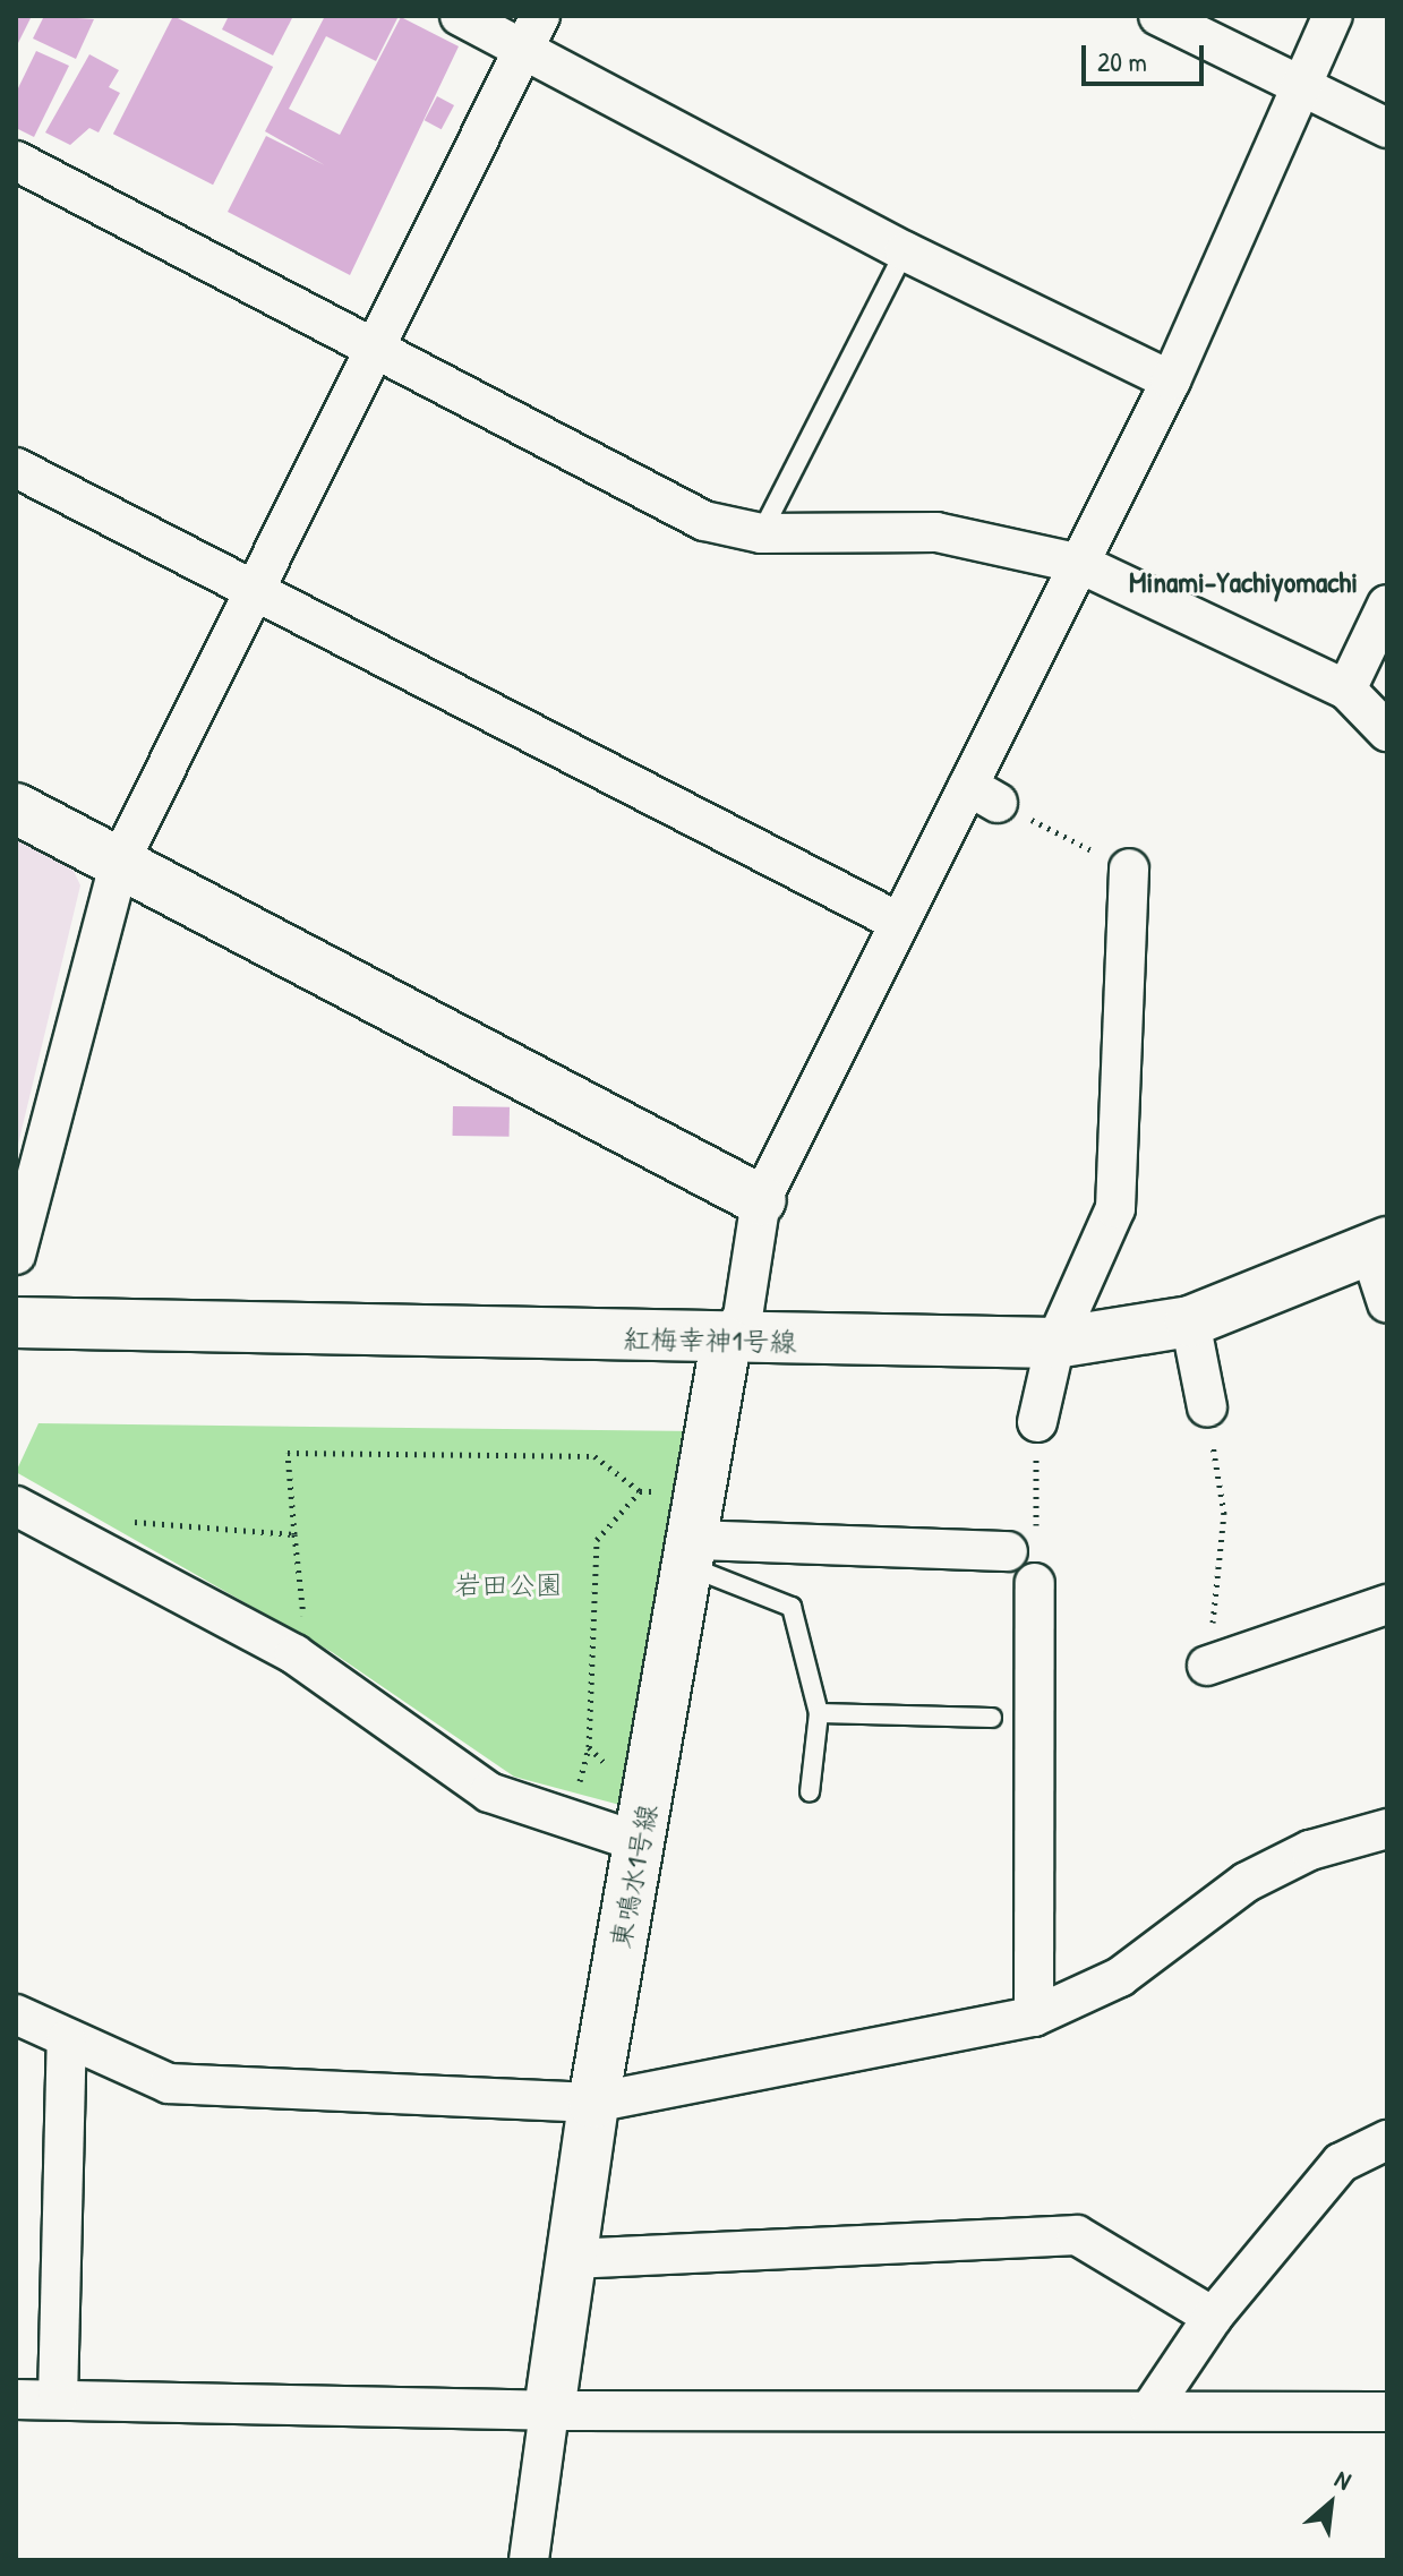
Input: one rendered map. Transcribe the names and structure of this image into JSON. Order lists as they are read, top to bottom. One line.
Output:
{"streets":{"street":["紅梅幸神1号線","東鳴水1号線"]},"crossings":[["紅梅幸神1号線","東鳴水1号線"]],"districts":["Minami-Yachiyomachi"],"parks":["岩田公園"],"scale_bar":"20 m","north":"top right"}
